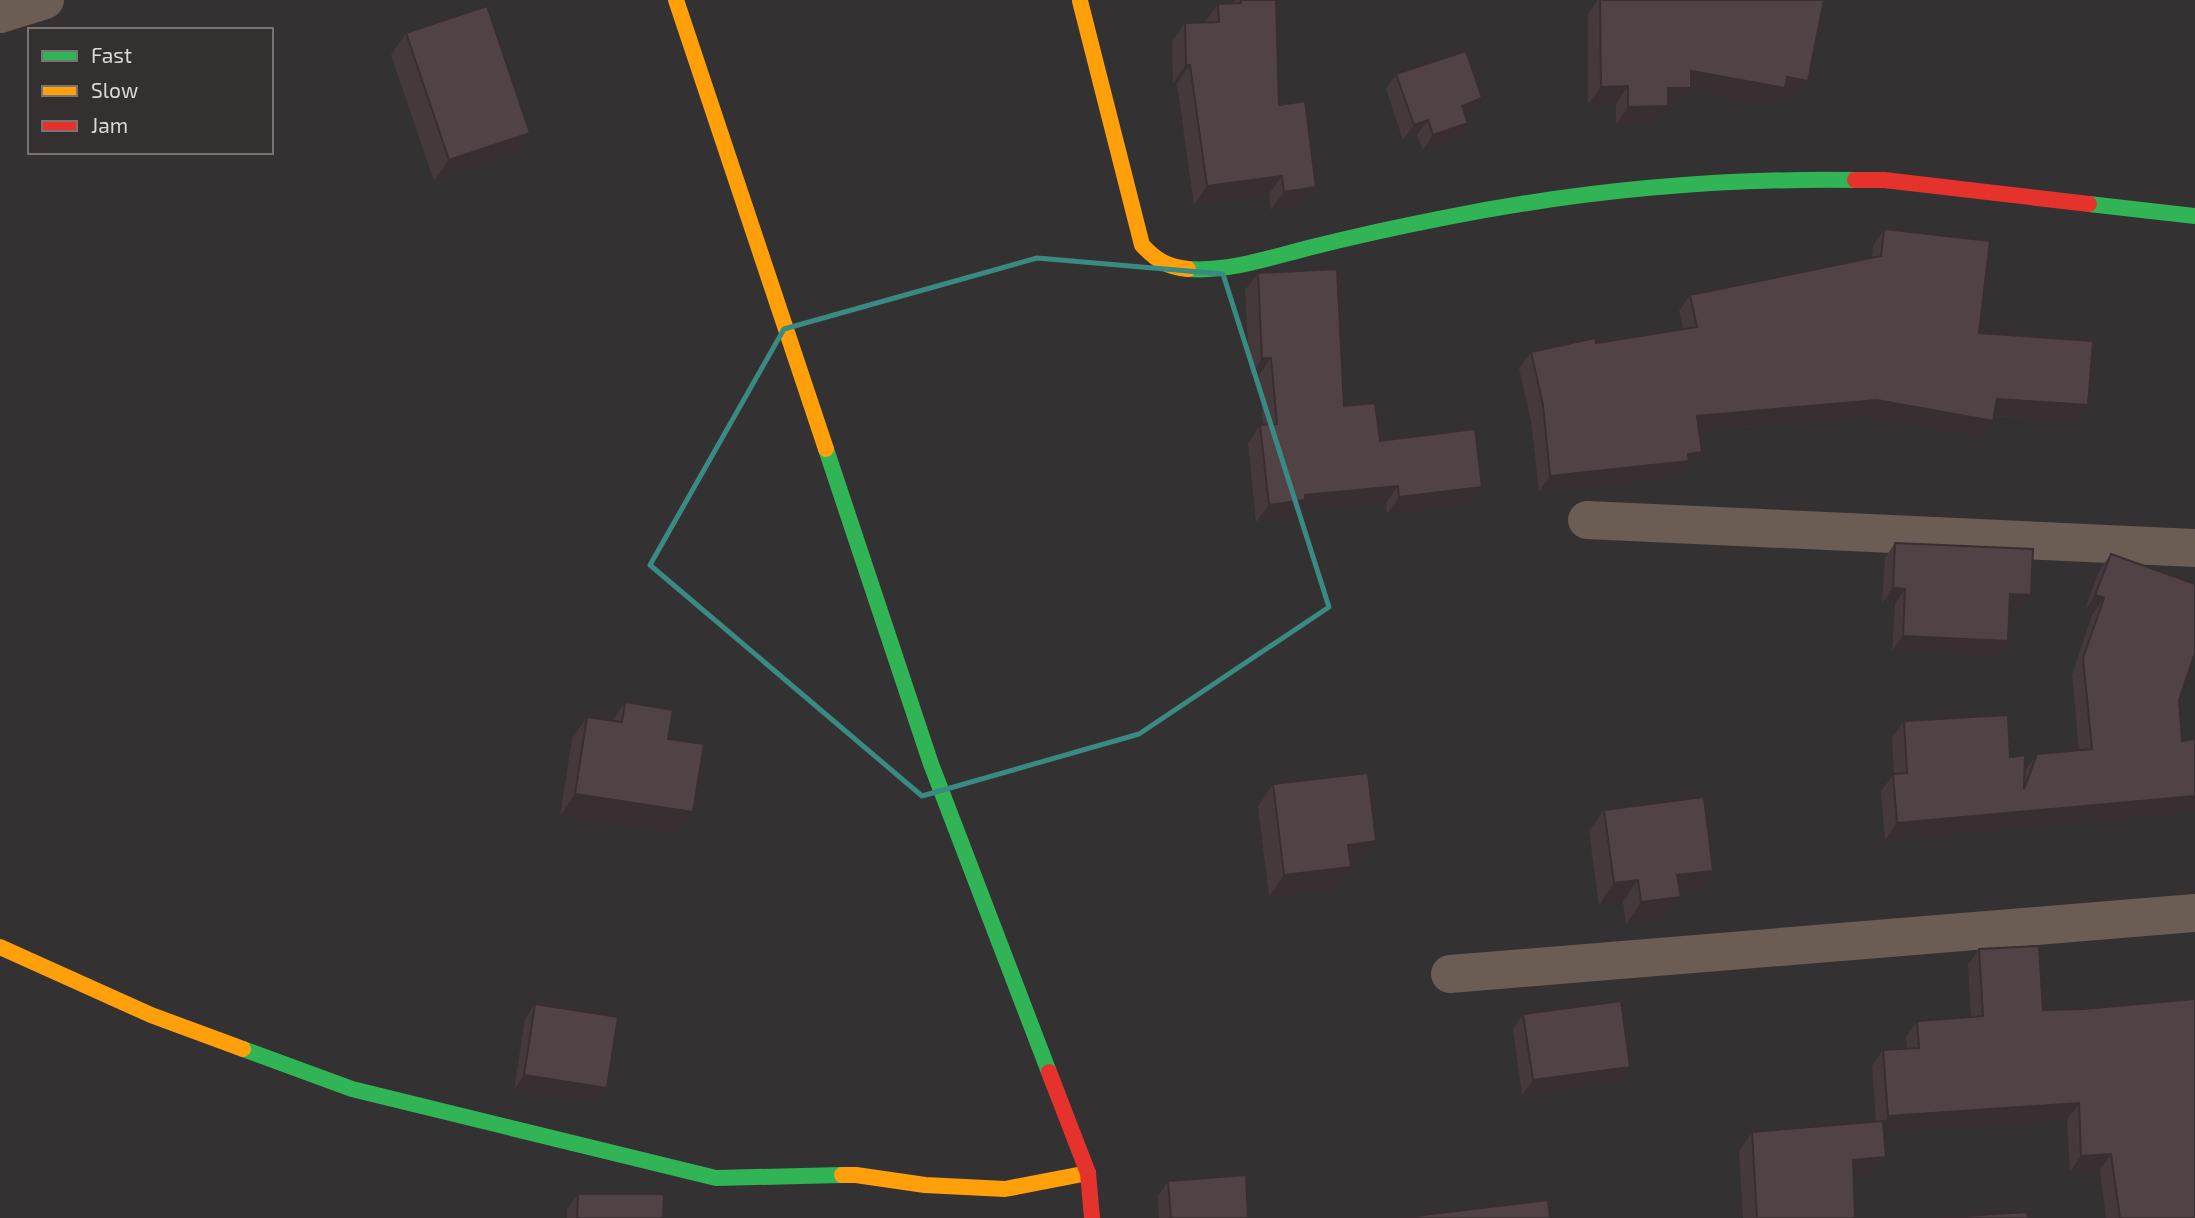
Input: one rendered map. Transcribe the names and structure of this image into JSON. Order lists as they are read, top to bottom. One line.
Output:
{"legend":["Fast","Slow","Jam"]}
